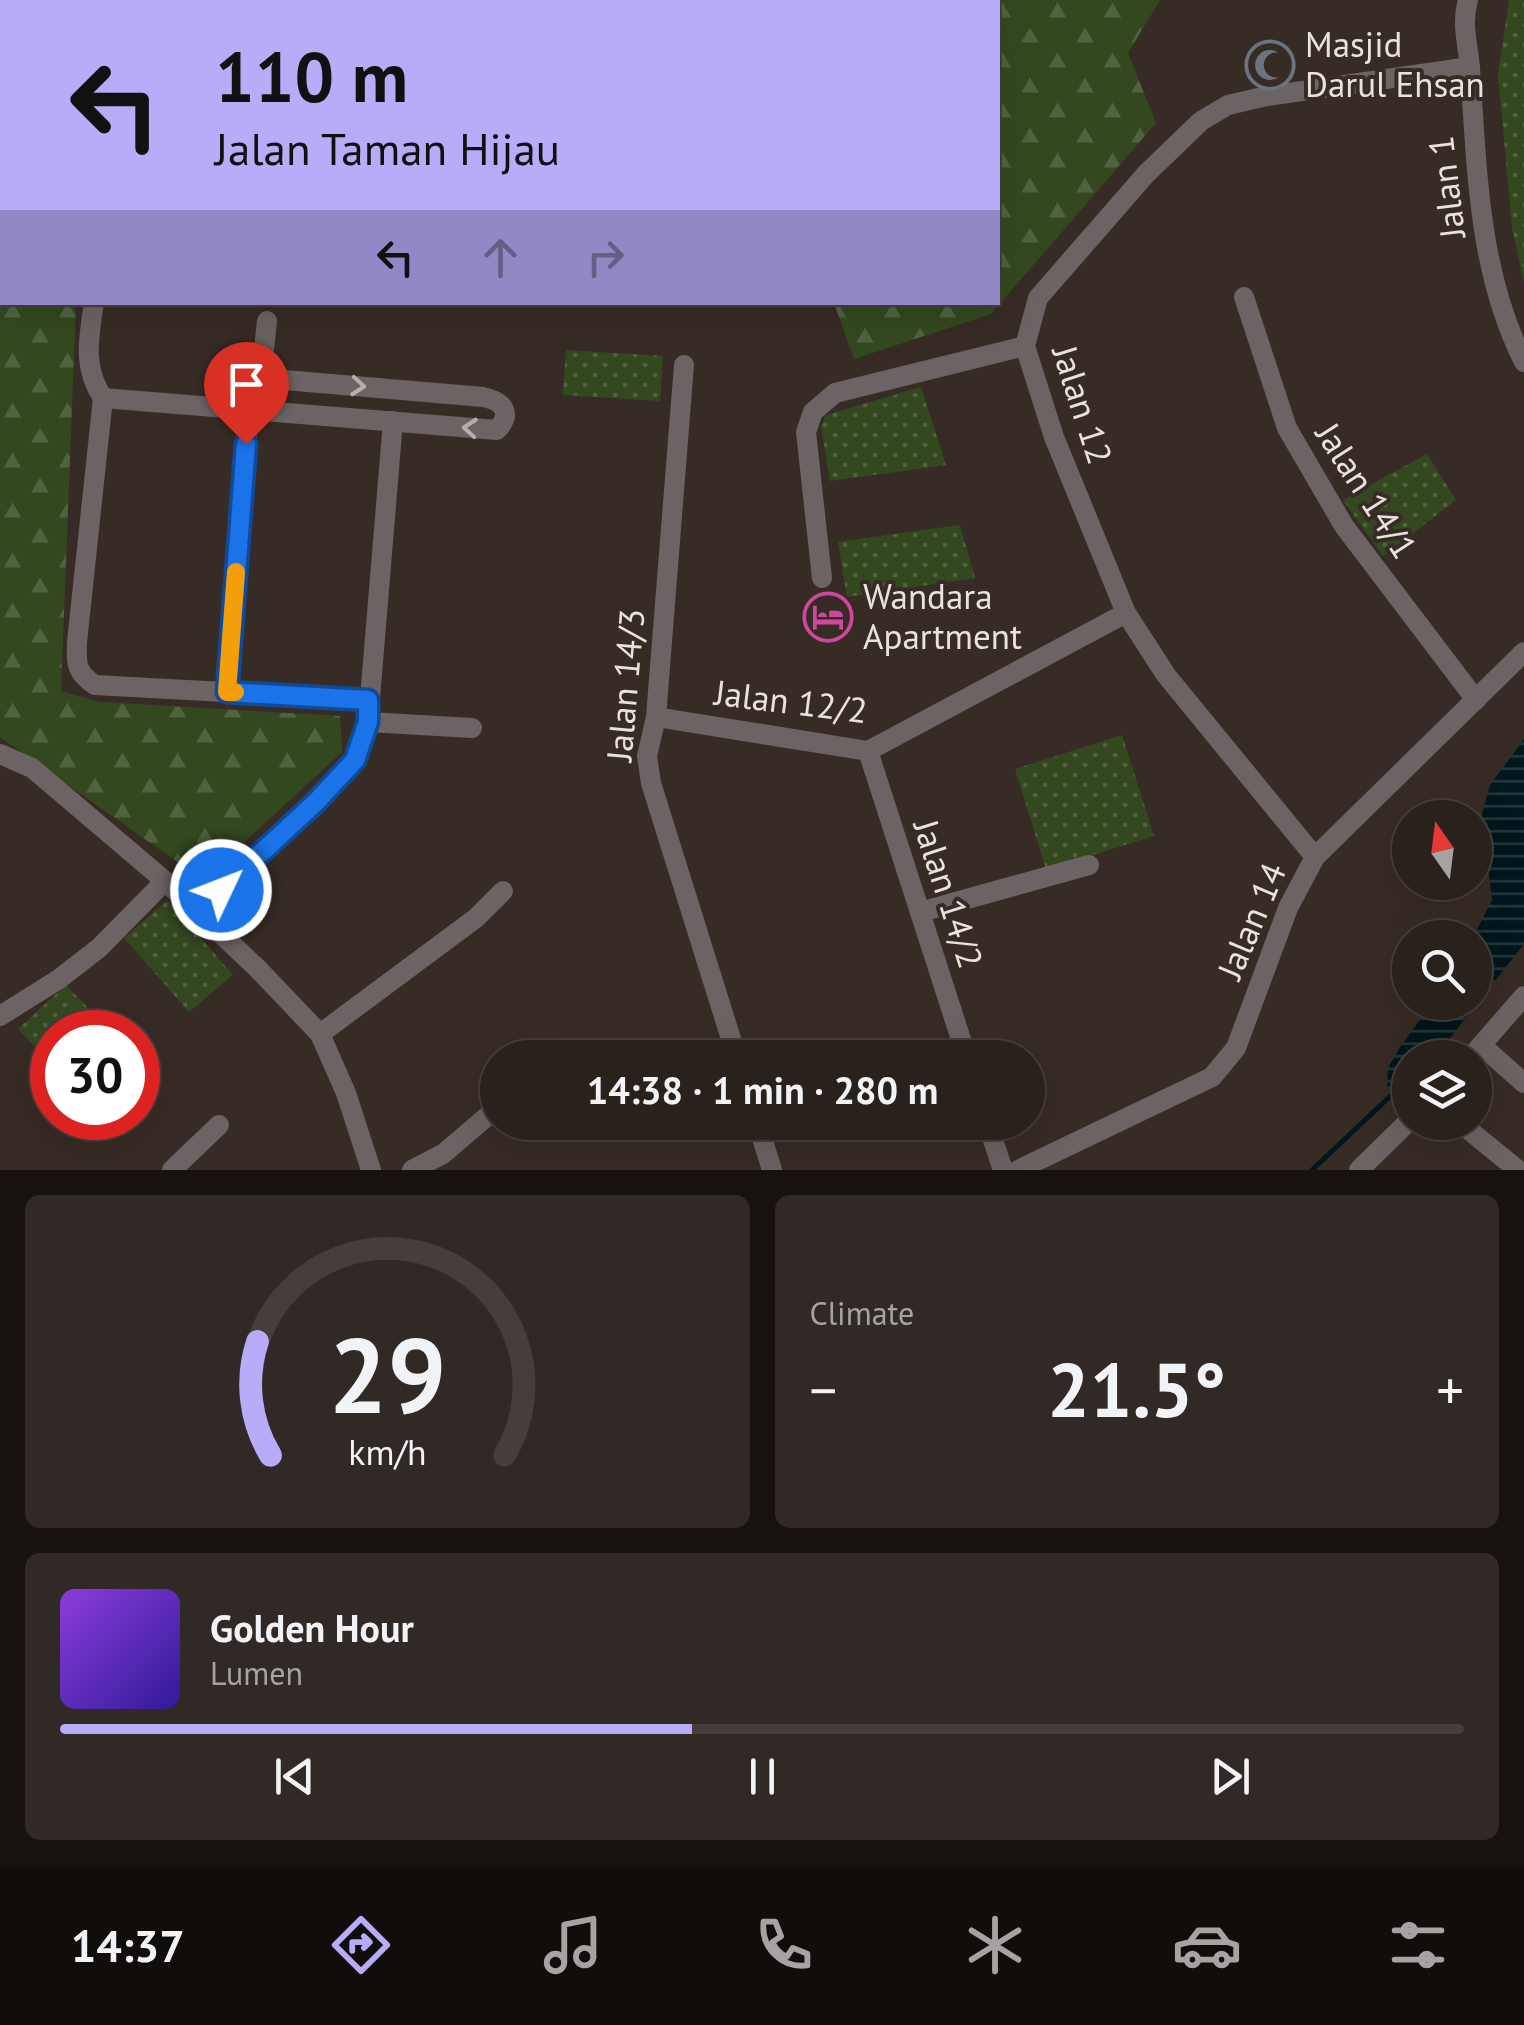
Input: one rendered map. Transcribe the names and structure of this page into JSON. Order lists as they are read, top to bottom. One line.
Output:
{"streets":{"street":["Jalan 1","Jalan 12","Jalan 14/1","Jalan 14/3","Jalan 12/2","Jalan 14/2","Jalan 14"]},"crossings":[["Jalan 1","Jalan 12"],["Jalan 12","Jalan 12/2"],["Jalan 12","Jalan 14"],["Jalan 14/1","Jalan 14"],["Jalan 14/3","Jalan 12/2"],["Jalan 12/2","Jalan 14/2"]],"places":{"mosque":["Masjid Darul Ehsan"],"hotel":["Wandara Apartment"]},"north":"top","page":{"turn":["110 m","Jalan Taman Hijau"],"limit":"30","trip":"14:38 · 1 min · 280 m","tile":"Climate","heat":["−","21.5°","+"],"song":["Golden Hour","Lumen"],"tabs":"14:37","gauge":["29","km/h"]}}
